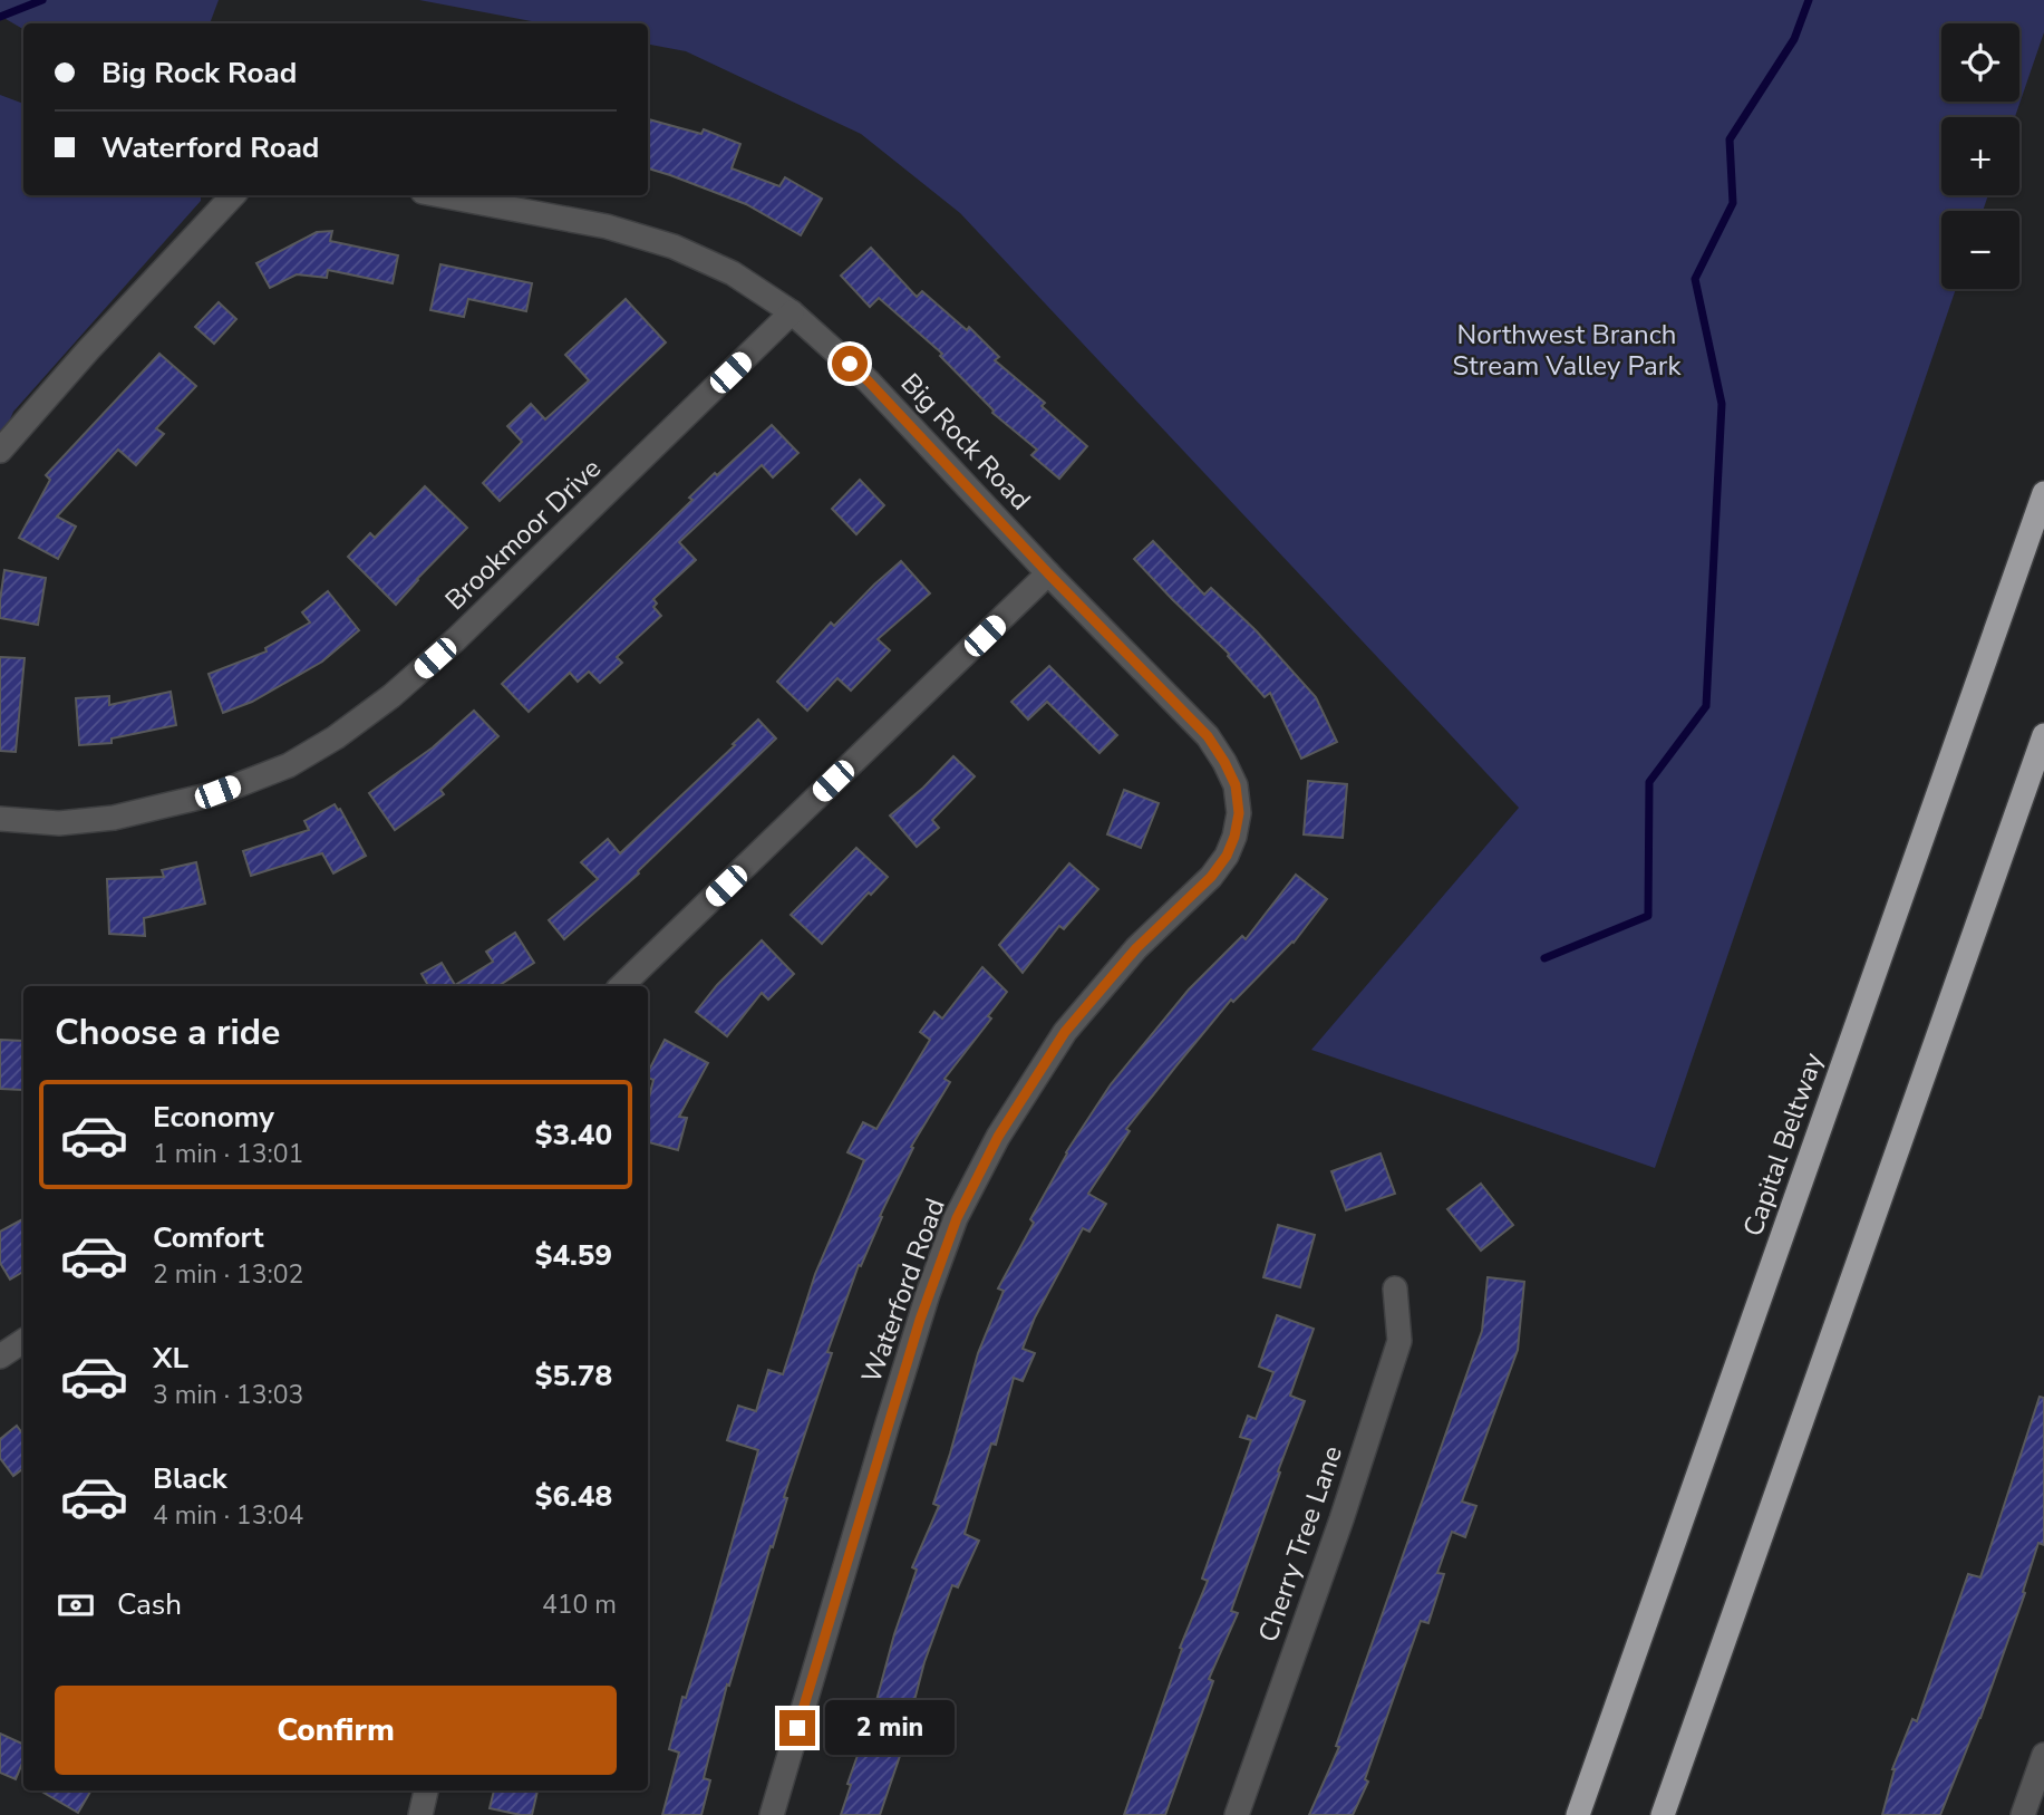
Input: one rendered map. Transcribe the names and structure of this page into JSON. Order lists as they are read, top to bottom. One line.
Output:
{"streets":{"highway":["Capital Beltway"],"street":["Big Rock Road","Brookmoor Drive","Waterford Road","Cherry Tree Lane"]},"crossings":[["Big Rock Road","Brookmoor Drive"],["Big Rock Road","Waterford Road"]],"parks":["Northwest Branch Stream Valley Park"],"page":{"map_buttons":["+","−"],"banner":["Big Rock Road","Waterford Road"],"heading":"Choose a ride","list":[{"name":"Economy","note":"1 min · 13:01","value":"$3.40"},{"name":"Comfort","note":"2 min · 13:02","value":"$4.59"},{"name":"XL","note":"3 min · 13:03","value":"$5.78"},{"name":"Black","note":"4 min · 13:04","value":"$6.48"}],"pay":["Cash","410 m"],"buttons":"Confirm","bubble":"2 min"}}
